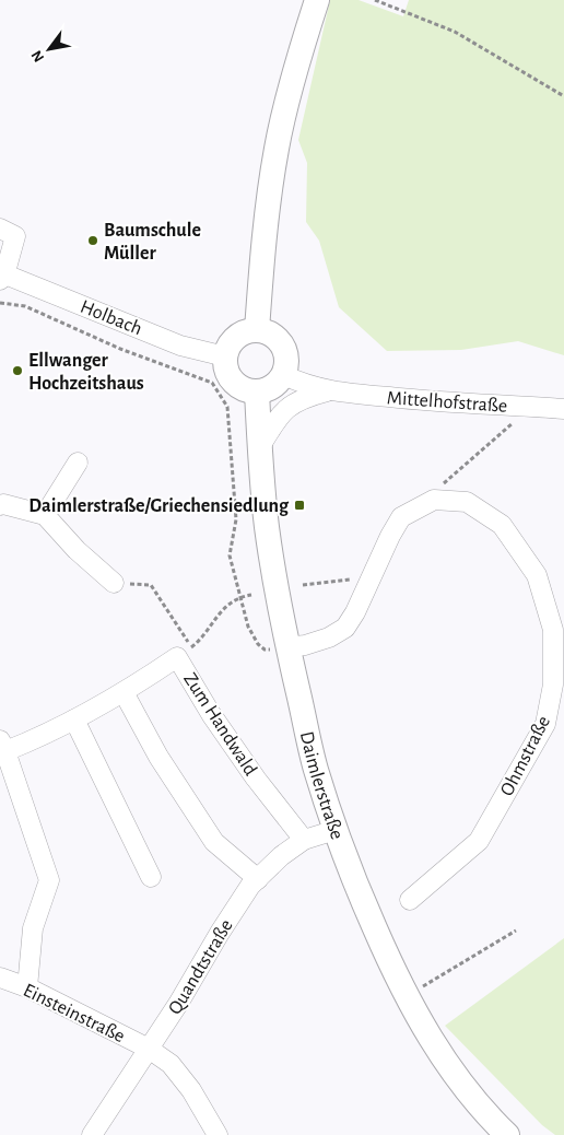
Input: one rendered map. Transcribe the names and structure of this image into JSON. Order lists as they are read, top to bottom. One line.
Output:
{"streets":{"main road":["Daimlerstraße"],"street":["Holbach","Mittelhofstraße","Zum Handwald","Ohmstraße","Quandtstraße","Einsteinstraße"]},"crossings":[["Holbach","Mittelhofstraße"],["Holbach","Daimlerstraße"],["Mittelhofstraße","Daimlerstraße"],["Zum Handwald","Quandtstraße"],["Daimlerstraße","Quandtstraße"],["Quandtstraße","Einsteinstraße"]],"places":{"other":["Baumschule Müller","Ellwanger Hochzeitshaus"],"transit":["Daimlerstraße/Griechensiedlung"]},"north":"bottom left"}
